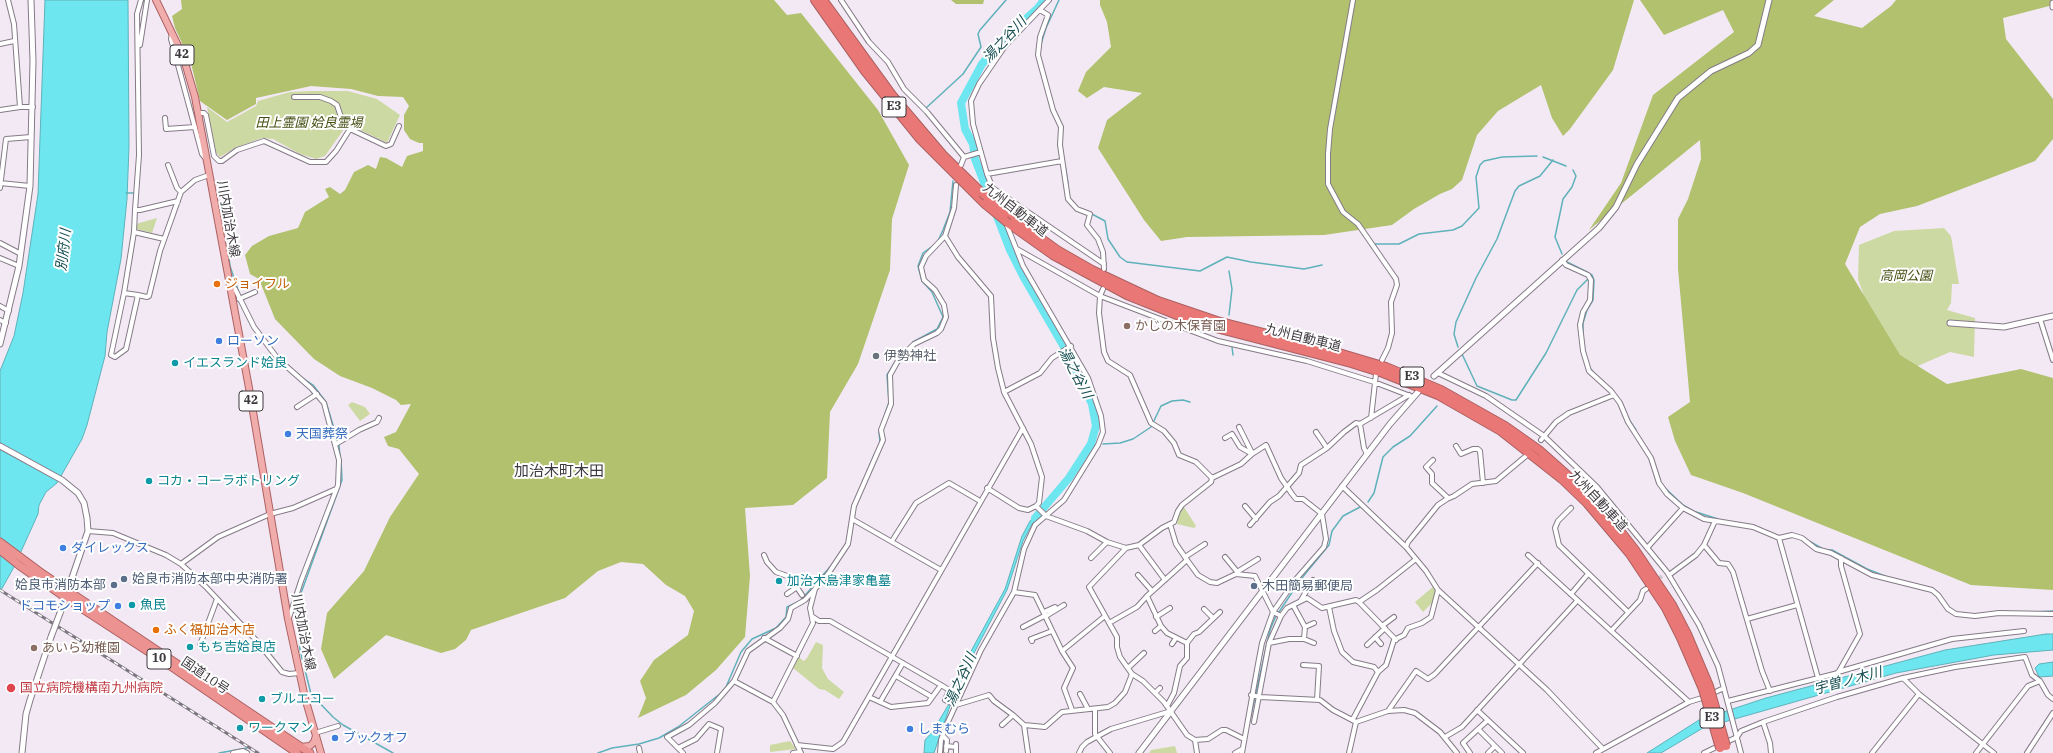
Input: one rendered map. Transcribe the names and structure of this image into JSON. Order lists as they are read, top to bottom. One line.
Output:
{"streets":{"highway":["E3","九州自動車道","10","国道10号"],"main road":["42","川内加治木線"]},"districts":["加治木町木田"],"water":["湯之谷川","別府川","宇曽ノ木川"],"parks":["田上霊園 姶良霊場","高岡公園"],"places":["ジョイフル","かじの木保育園","ローソン","伊勢神社","イエスランド姶良","天国葬祭","コカ・コーラボトリング","ダイレックス","姶良市消防本部中央消防署","加治木島津家亀墓","姶良市消防本部","木田簡易郵便局","魚民","ドコモショップ","ふく福加治木店","もち吉姶良店","あいら幼稚園","国立病院機構南九州病院","ブルエコー","ワークマン","しまむら","ブックオフ"]}
